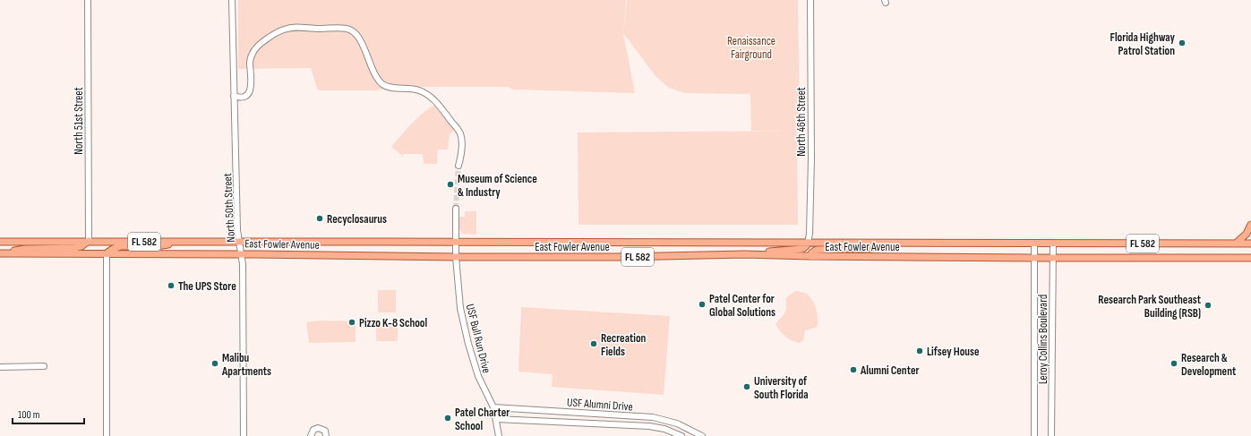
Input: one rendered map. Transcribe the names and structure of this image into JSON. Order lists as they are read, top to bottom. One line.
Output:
{"streets":{"main road":["FL 582","East Fowler Avenue"],"street":["North 51st Street","North 46th Street","North 50th Street","USF Bull Run Drive","Leroy Collins Boulevard","USF Alumni Drive"]},"crossings":[["North 51st Street","East Fowler Avenue"],["North 46th Street","East Fowler Avenue"],["North 50th Street","East Fowler Avenue"],["East Fowler Avenue","USF Bull Run Drive"],["East Fowler Avenue","Leroy Collins Boulevard"],["USF Bull Run Drive","USF Alumni Drive"]],"parks":["Renaissance Fairground"],"places":["Florida Highway Patrol Station","Museum of Science & Industry","Recyclosaurus","The UPS Store","Patel Center for Global Solutions","Research Park Southeast Building (RSB)","Pizzo K-8 School","Recreation Fields","Lifsey House","Malibu Apartments","Research & Development","Alumni Center","University of South Florida","Patel Charter School"],"scale_bar":"100 m"}
